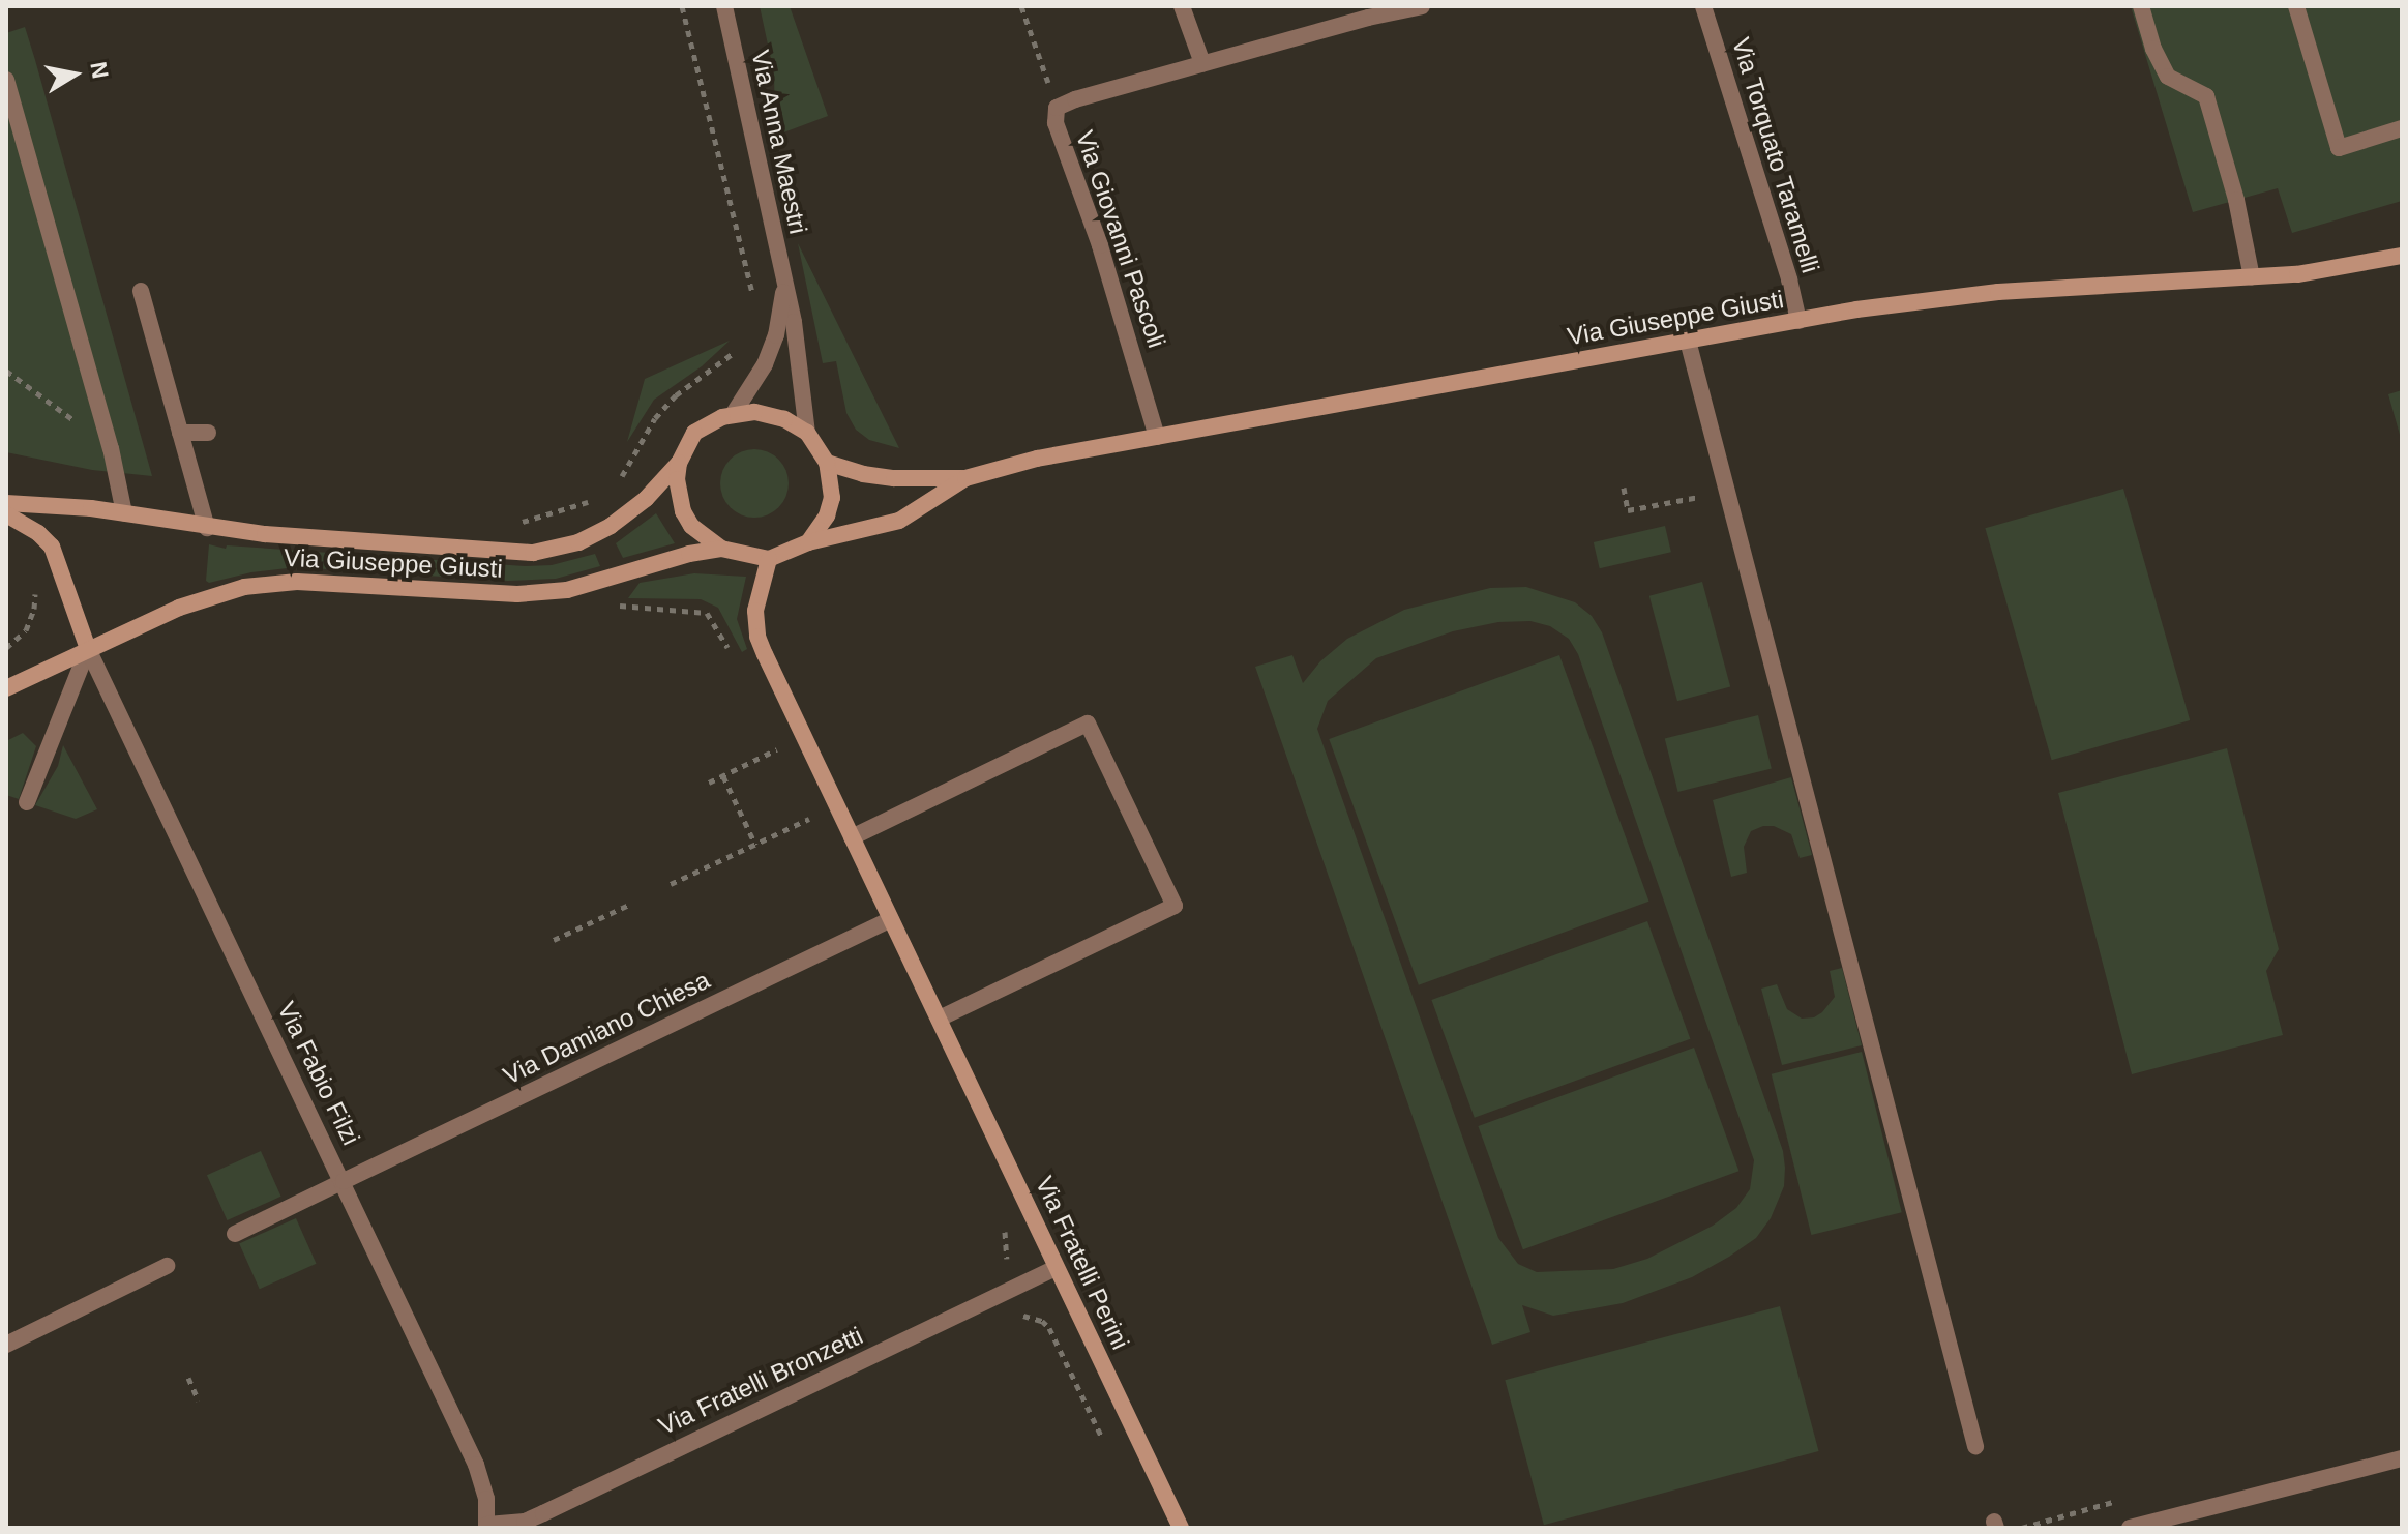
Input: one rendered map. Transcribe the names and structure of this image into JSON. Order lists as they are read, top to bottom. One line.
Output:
{"streets":{"street":["Via Anna Maestri","Via Torquato Taramelli","Via Giovanni Pascoli","Via Giuseppe Giusti","Via Damiano Chiesa","Via Fabio Filzi","Via Fratelli Perini","Via Fratelli Bronzetti"]},"crossings":[["Via Anna Maestri","Via Giuseppe Giusti"],["Via Anna Maestri","Via Fratelli Perini"],["Via Torquato Taramelli","Via Giuseppe Giusti"],["Via Giovanni Pascoli","Via Giuseppe Giusti"],["Via Giuseppe Giusti","Via Fabio Filzi"],["Via Giuseppe Giusti","Via Fratelli Perini"],["Via Damiano Chiesa","Via Fabio Filzi"],["Via Damiano Chiesa","Via Fratelli Perini"],["Via Fabio Filzi","Via Fratelli Bronzetti"],["Via Fratelli Perini","Via Fratelli Bronzetti"]],"north":"right"}
